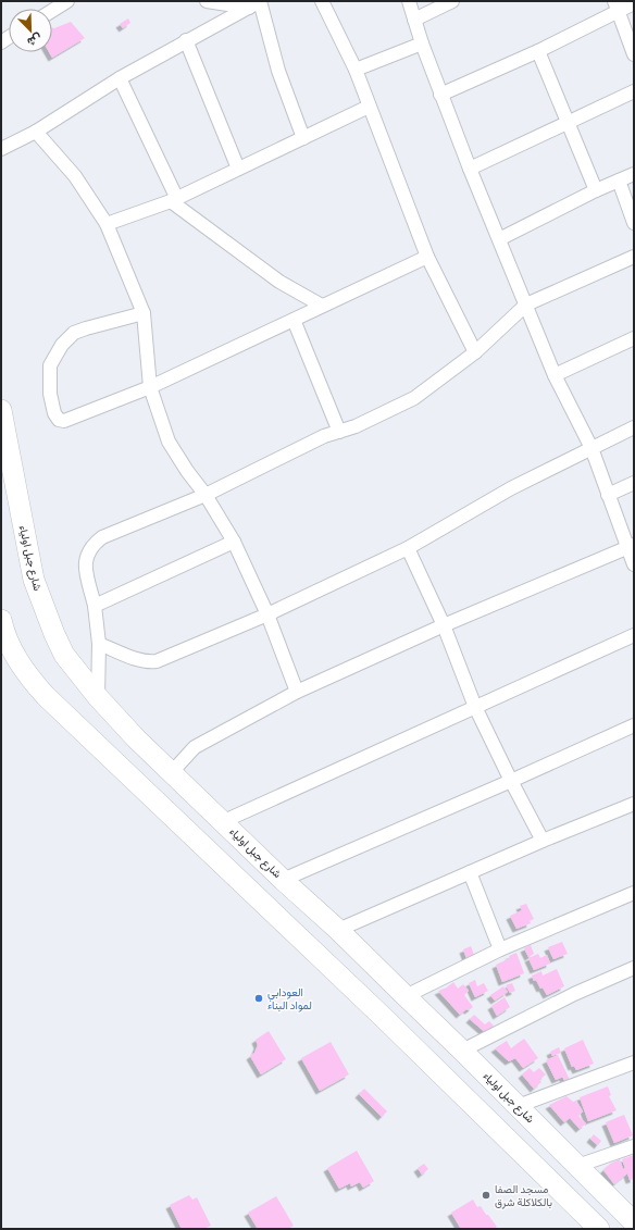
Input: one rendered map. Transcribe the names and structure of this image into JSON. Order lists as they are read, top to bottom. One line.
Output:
{"streets":{"highway":["شارع جبل اولياء"]},"places":["العودابي لمواد البناء","مسجد الصفا بالكلاكلة شرق"],"north":"bottom right"}
